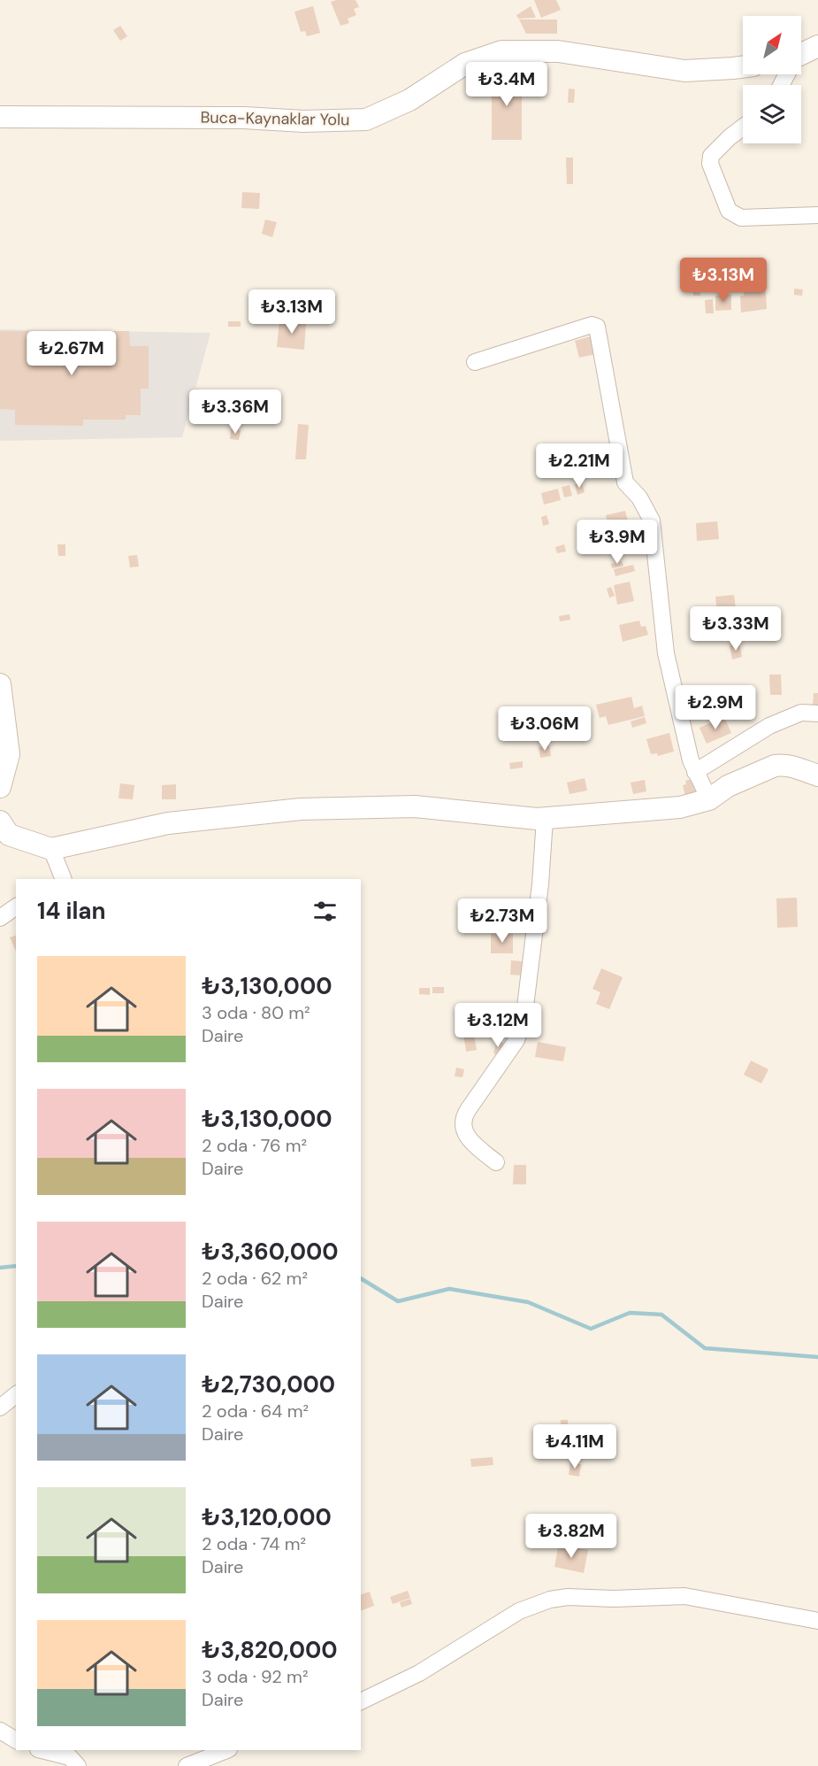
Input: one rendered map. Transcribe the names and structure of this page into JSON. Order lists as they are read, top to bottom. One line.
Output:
{"streets":{"street":["Buca-Kaynaklar Yolu"]},"north":"top right","page":{"price":["₺3.4M","₺3.13M","₺3.13M","₺2.67M","₺3.36M","₺2.21M","₺3.9M","₺3.33M","₺2.9M","₺3.06M","₺2.73M","₺3.12M","₺4.11M","₺3.82M"],"heading":"14 ilan","list":[{"name":"₺3,130,000","note":"3 oda · 80 m² · Daire"},{"name":"₺3,130,000","note":"2 oda · 76 m² · Daire"},{"name":"₺3,360,000","note":"2 oda · 62 m² · Daire"},{"name":"₺2,730,000","note":"2 oda · 64 m² · Daire"},{"name":"₺3,120,000","note":"2 oda · 74 m² · Daire"},{"name":"₺3,820,000","note":"3 oda · 92 m² · Daire"}]}}
